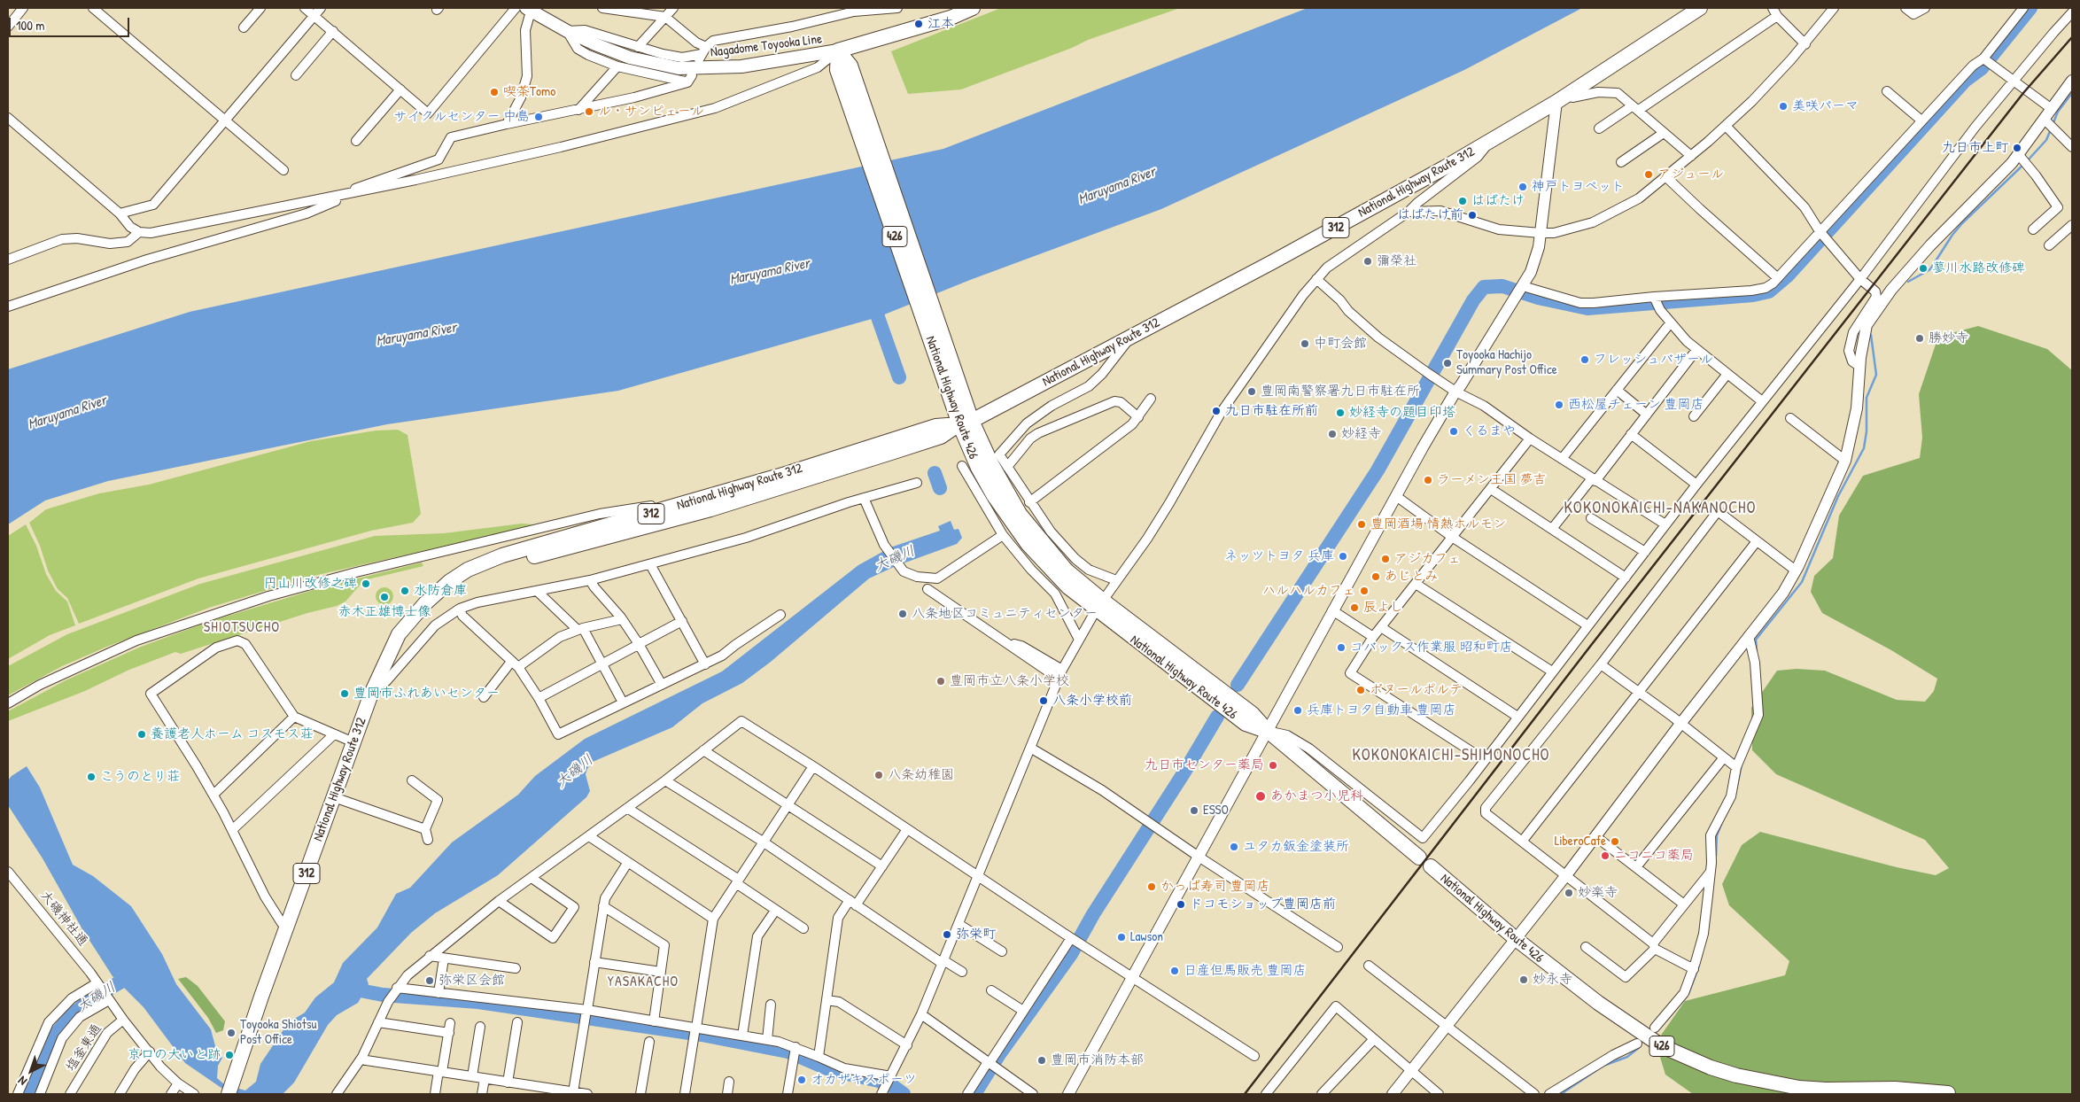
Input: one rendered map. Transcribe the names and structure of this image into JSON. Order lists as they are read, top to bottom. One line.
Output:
{"streets":{"highway":["National Highway Route 312","312","426","National Highway Route 426"],"main road":["Nagadome Toyooka Line"],"street":["大磯神社通","塩釜東通"]},"crossings":[["Nagadome Toyooka Line","National Highway Route 426"],["National Highway Route 312","National Highway Route 426"]],"districts":["KOKONOKAICHI-NAKANOCHO","SHIOTSUCHO","KOKONOKAICHI-SHIMONOCHO","YASAKACHO"],"water":["Maruyama River","大磯川"],"places":["江本","喫茶Tomo","美咲パーマ","ル・サンピェール","サイクルセンター 中島","九日市上町","アジュール","神戸トヨペット","はばたけ","はばたけ前","彌榮社","蓼川水路改修碑","勝妙寺","中町会館","フレッシュバザール","Toyooka Hachijo Summary Post Office","豊岡南警察署九日市駐在所","西松屋チェーン 豊岡店","九日市駐在所前","妙経寺の題目印塔","くるまや","妙経寺","ラーメン王国 夢吉","豊岡酒場 情熱ホルモン","ネッツトヨタ 兵庫","アジカフェ","あじとみ","円山川改修之碑","水防倉庫","ハルハルカフェ","赤木正雄博士像","辰よし","八条地区コミュニティセンター","コバックス作業服 昭和町店","豊岡市立八条小学校","ボヌールポルテ","豊岡市ふれあいセンター","八条小学校前","兵庫トヨタ自動車 豊岡店","養護老人ホーム コスモス荘","九日市センター薬局","八条幼稚園","こうのとり荘","あかまつ小児科","ESSO","LiberoCafe","ユタカ鈑金塗装所","ニコニコ薬局","かっぱ寿司 豊岡店","妙楽寺","ドコモショップ豊岡店前","弥栄町","Lawson","日産但馬販売 豊岡店","妙永寺","弥栄区会館","Toyooka Shiotsu Post Office","京口の大いと跡","豊岡市消防本部","オカザキスポーツ"],"scale_bar":"100 m","north":"bottom left"}
